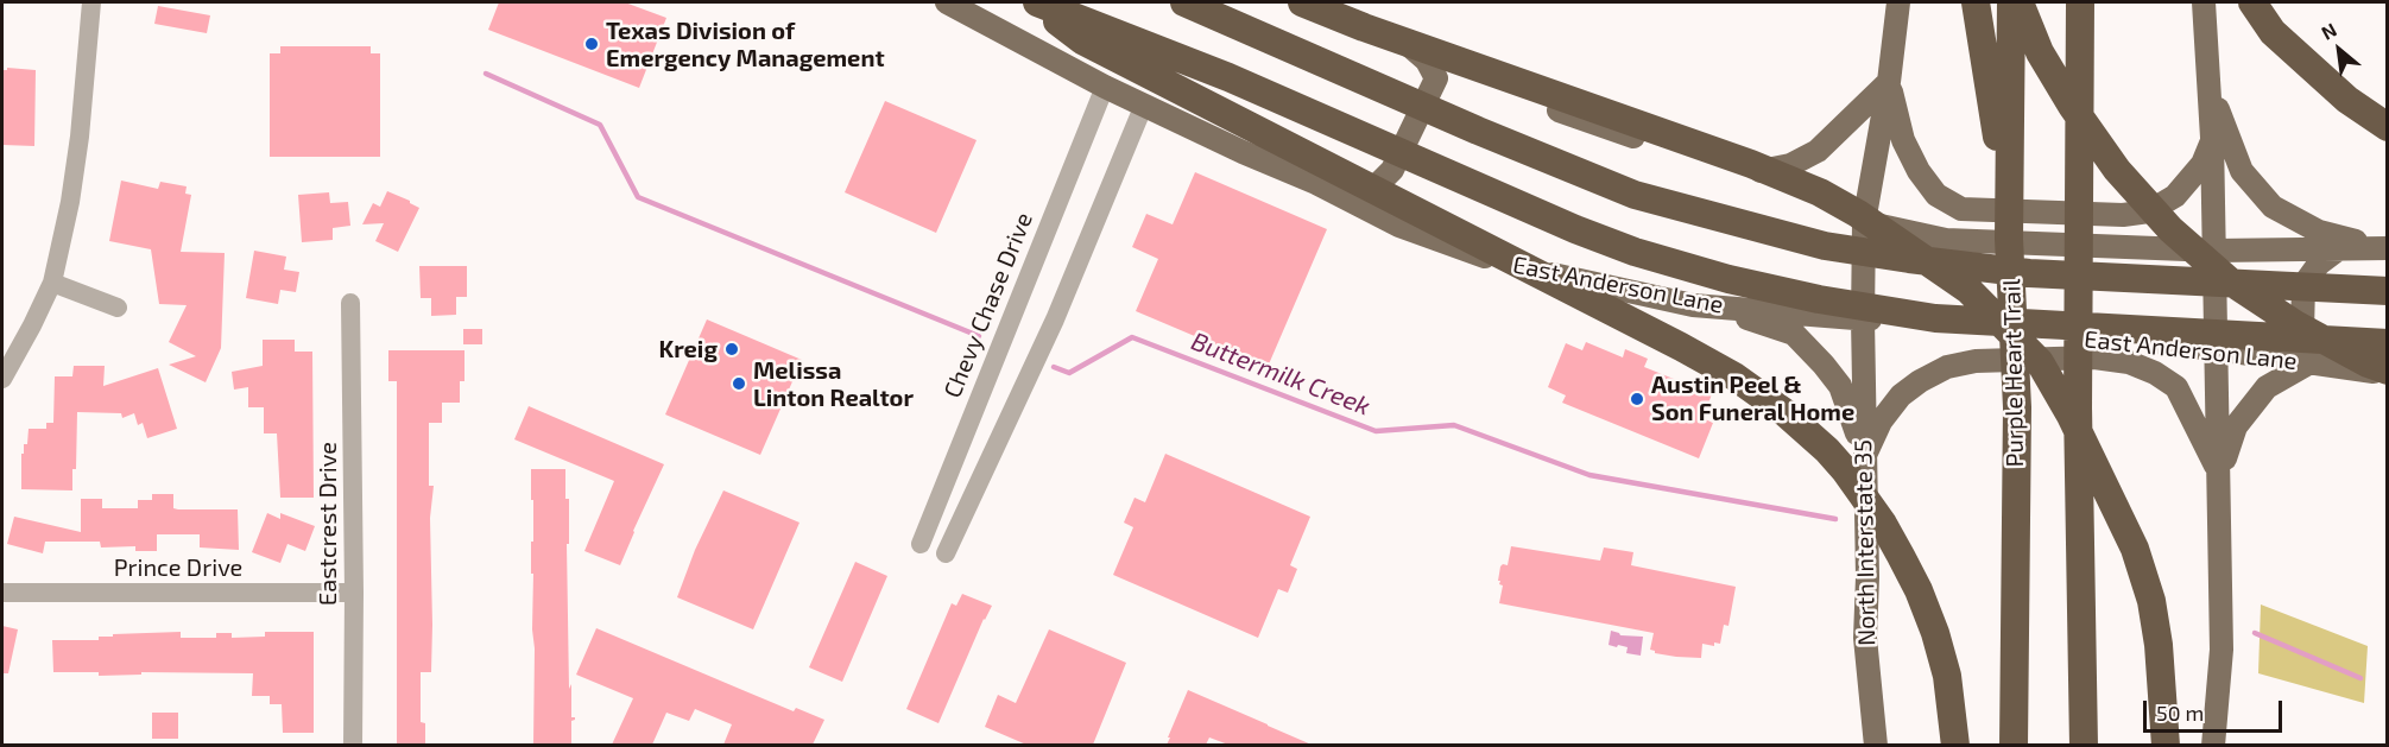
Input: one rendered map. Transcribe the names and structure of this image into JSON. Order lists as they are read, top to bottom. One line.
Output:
{"streets":{"highway":["Purple Heart Trail"],"main road":["East Anderson Lane","North Interstate 35"],"street":["Chevy Chase Drive","Eastcrest Drive","Prince Drive"]},"crossings":[["East Anderson Lane","Chevy Chase Drive"],["East Anderson Lane","North Interstate 35"],["Eastcrest Drive","Prince Drive"]],"water":["Buttermilk Creek"],"places":["Texas Division of Emergency Management","Kreig","Melissa Linton Realtor","Austin Peel & Son Funeral Home"],"scale_bar":"50 m","north":"top left"}
